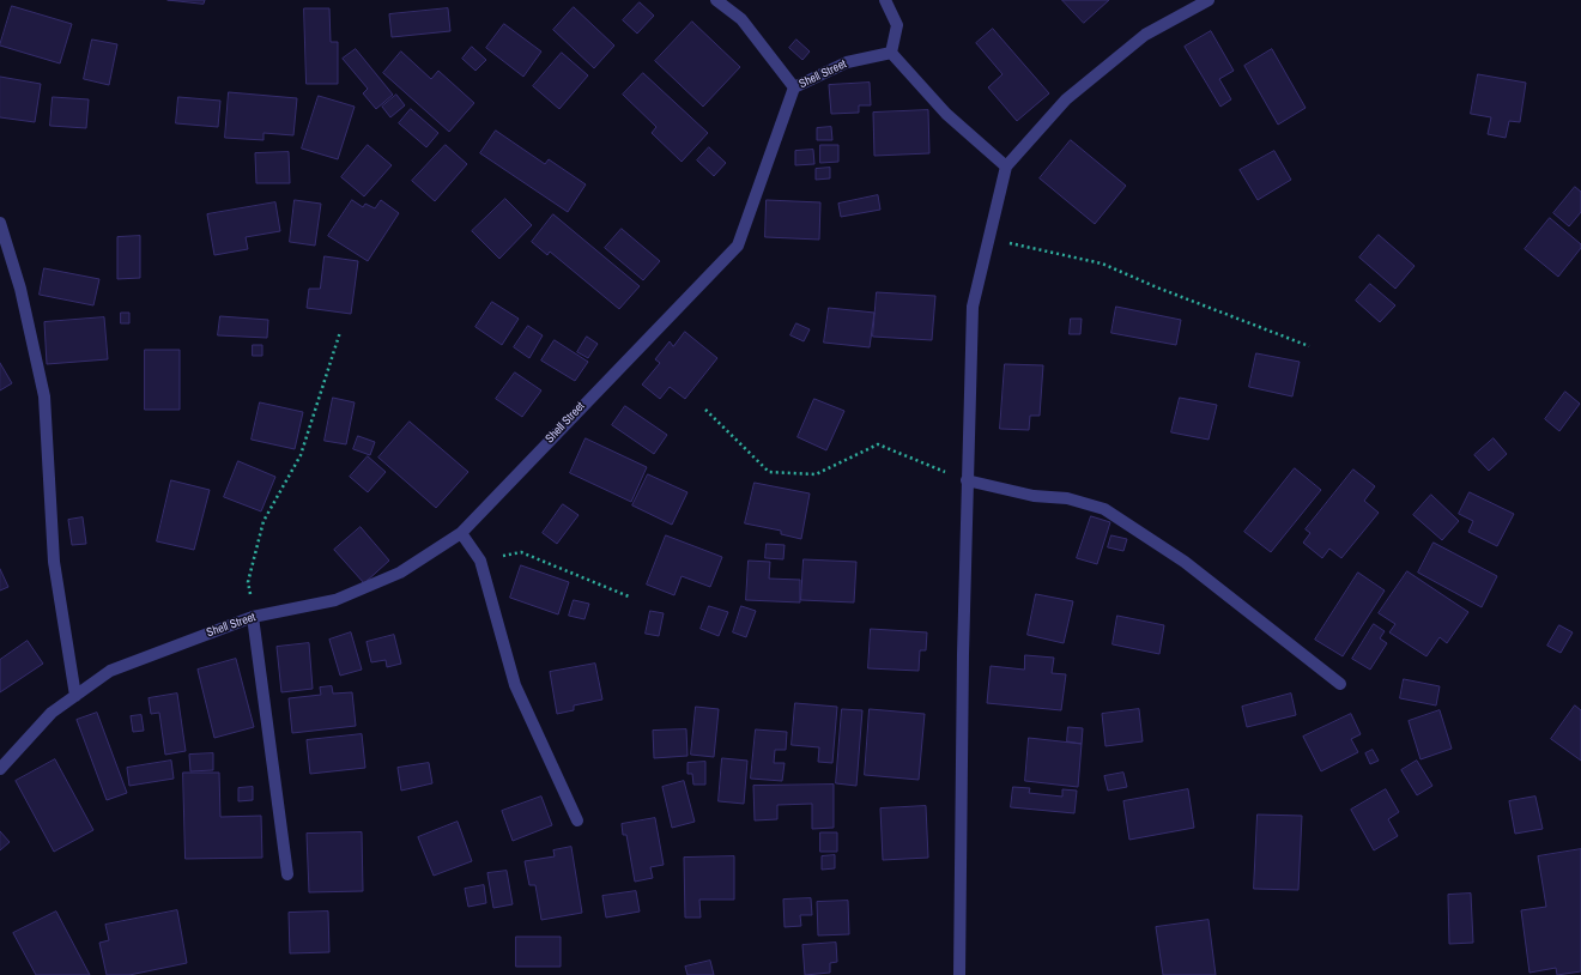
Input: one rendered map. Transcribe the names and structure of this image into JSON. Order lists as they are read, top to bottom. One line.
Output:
{"streets":{"street":["Shell Street"]}}
